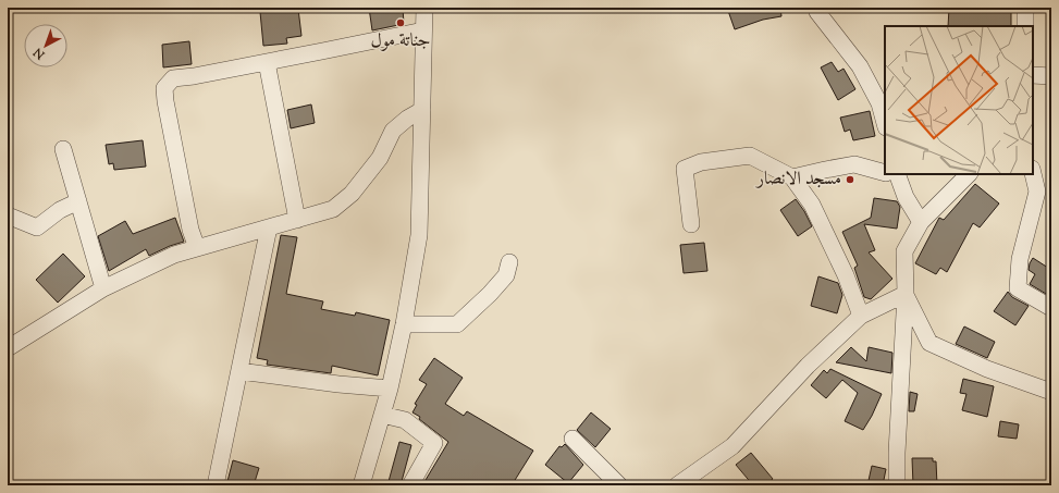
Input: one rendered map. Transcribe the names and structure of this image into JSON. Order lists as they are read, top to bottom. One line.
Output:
{"places":["جناتة مول","مسجد الانصار"],"north":"bottom left"}
